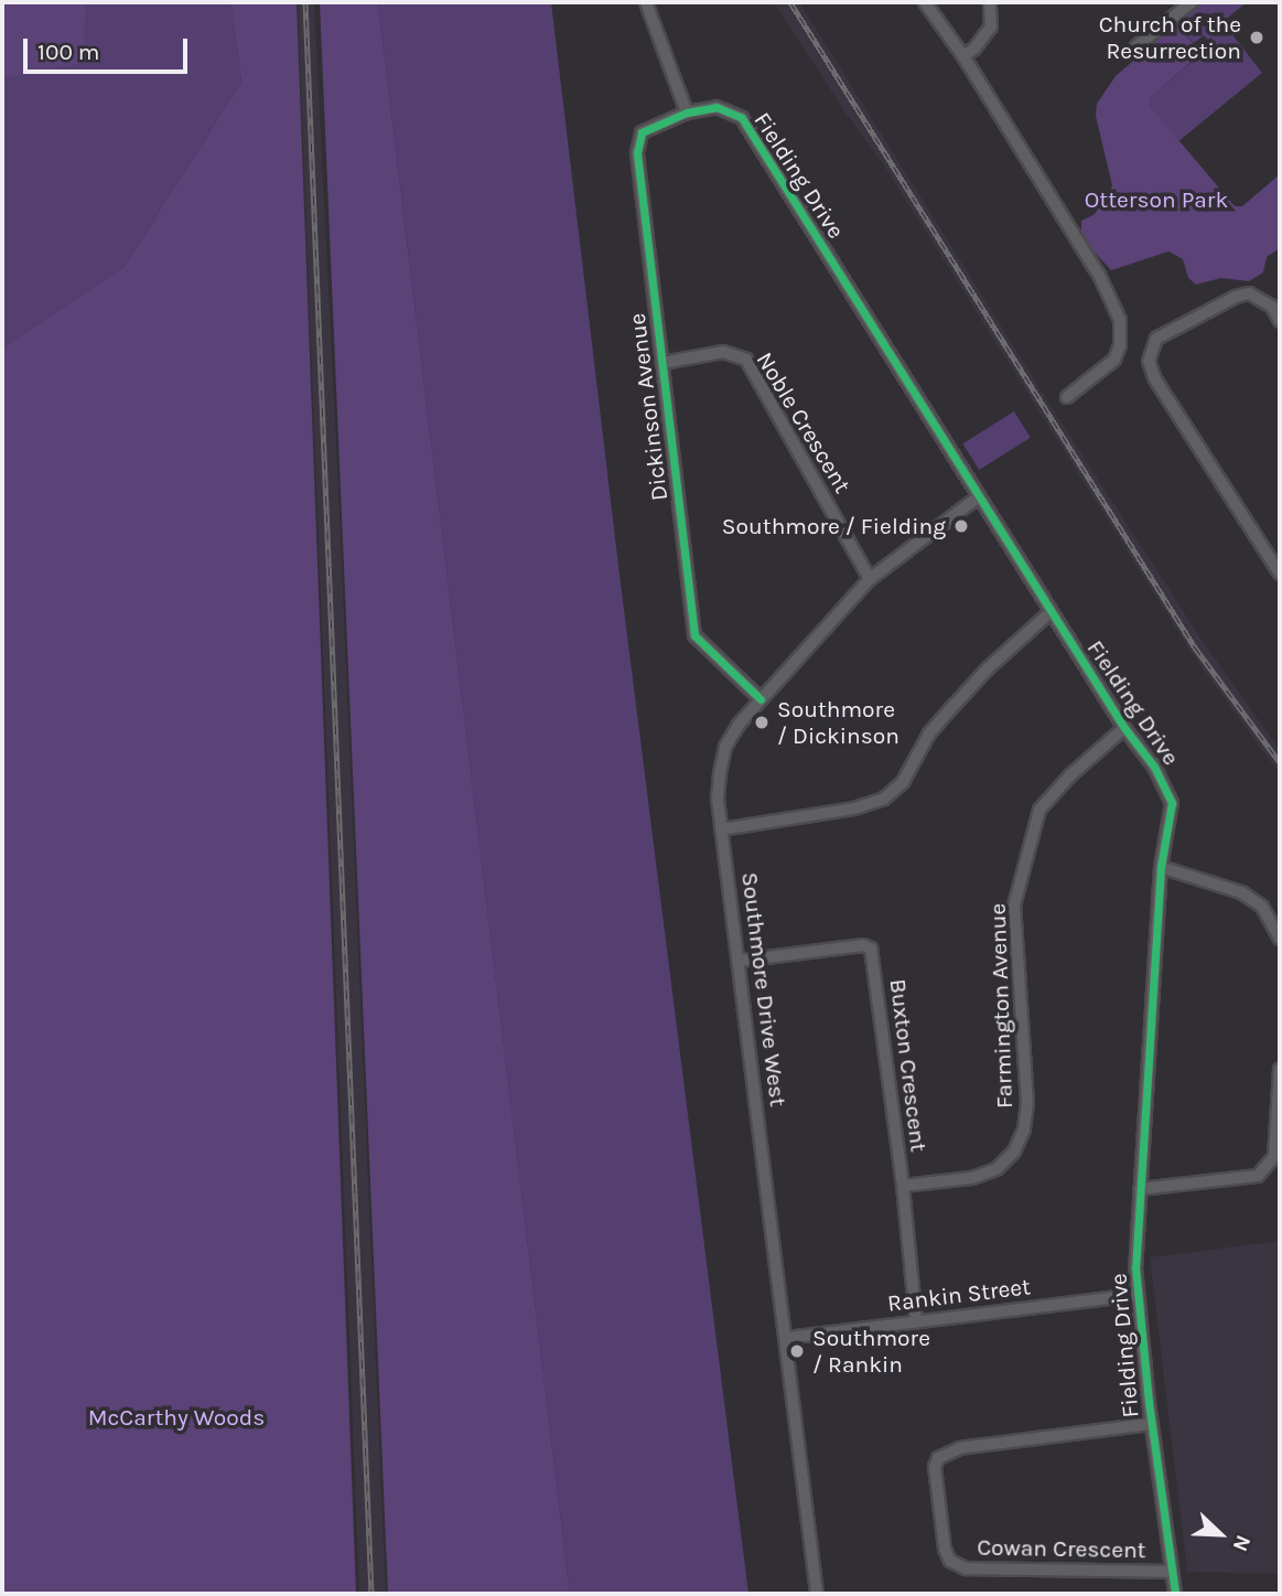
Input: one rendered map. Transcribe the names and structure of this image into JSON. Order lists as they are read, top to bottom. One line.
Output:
{"streets":{"street":["Fielding Drive","Dickinson Avenue","Noble Crescent","Southmore Drive West","Farmington Avenue","Buxton Crescent","Rankin Street","Cowan Crescent"]},"crossings":[["Fielding Drive","Dickinson Avenue"],["Fielding Drive","Southmore Drive West"],["Fielding Drive","Farmington Avenue"],["Fielding Drive","Rankin Street"],["Fielding Drive","Cowan Crescent"],["Dickinson Avenue","Noble Crescent"],["Dickinson Avenue","Southmore Drive West"],["Noble Crescent","Southmore Drive West"],["Southmore Drive West","Buxton Crescent"],["Southmore Drive West","Rankin Street"],["Farmington Avenue","Buxton Crescent"],["Buxton Crescent","Rankin Street"]],"parks":["Otterson Park","McCarthy Woods"],"places":["Church of the Resurrection","Southmore / Fielding","Southmore / Dickinson","Southmore / Rankin"],"scale_bar":"100 m","north":"bottom right"}
